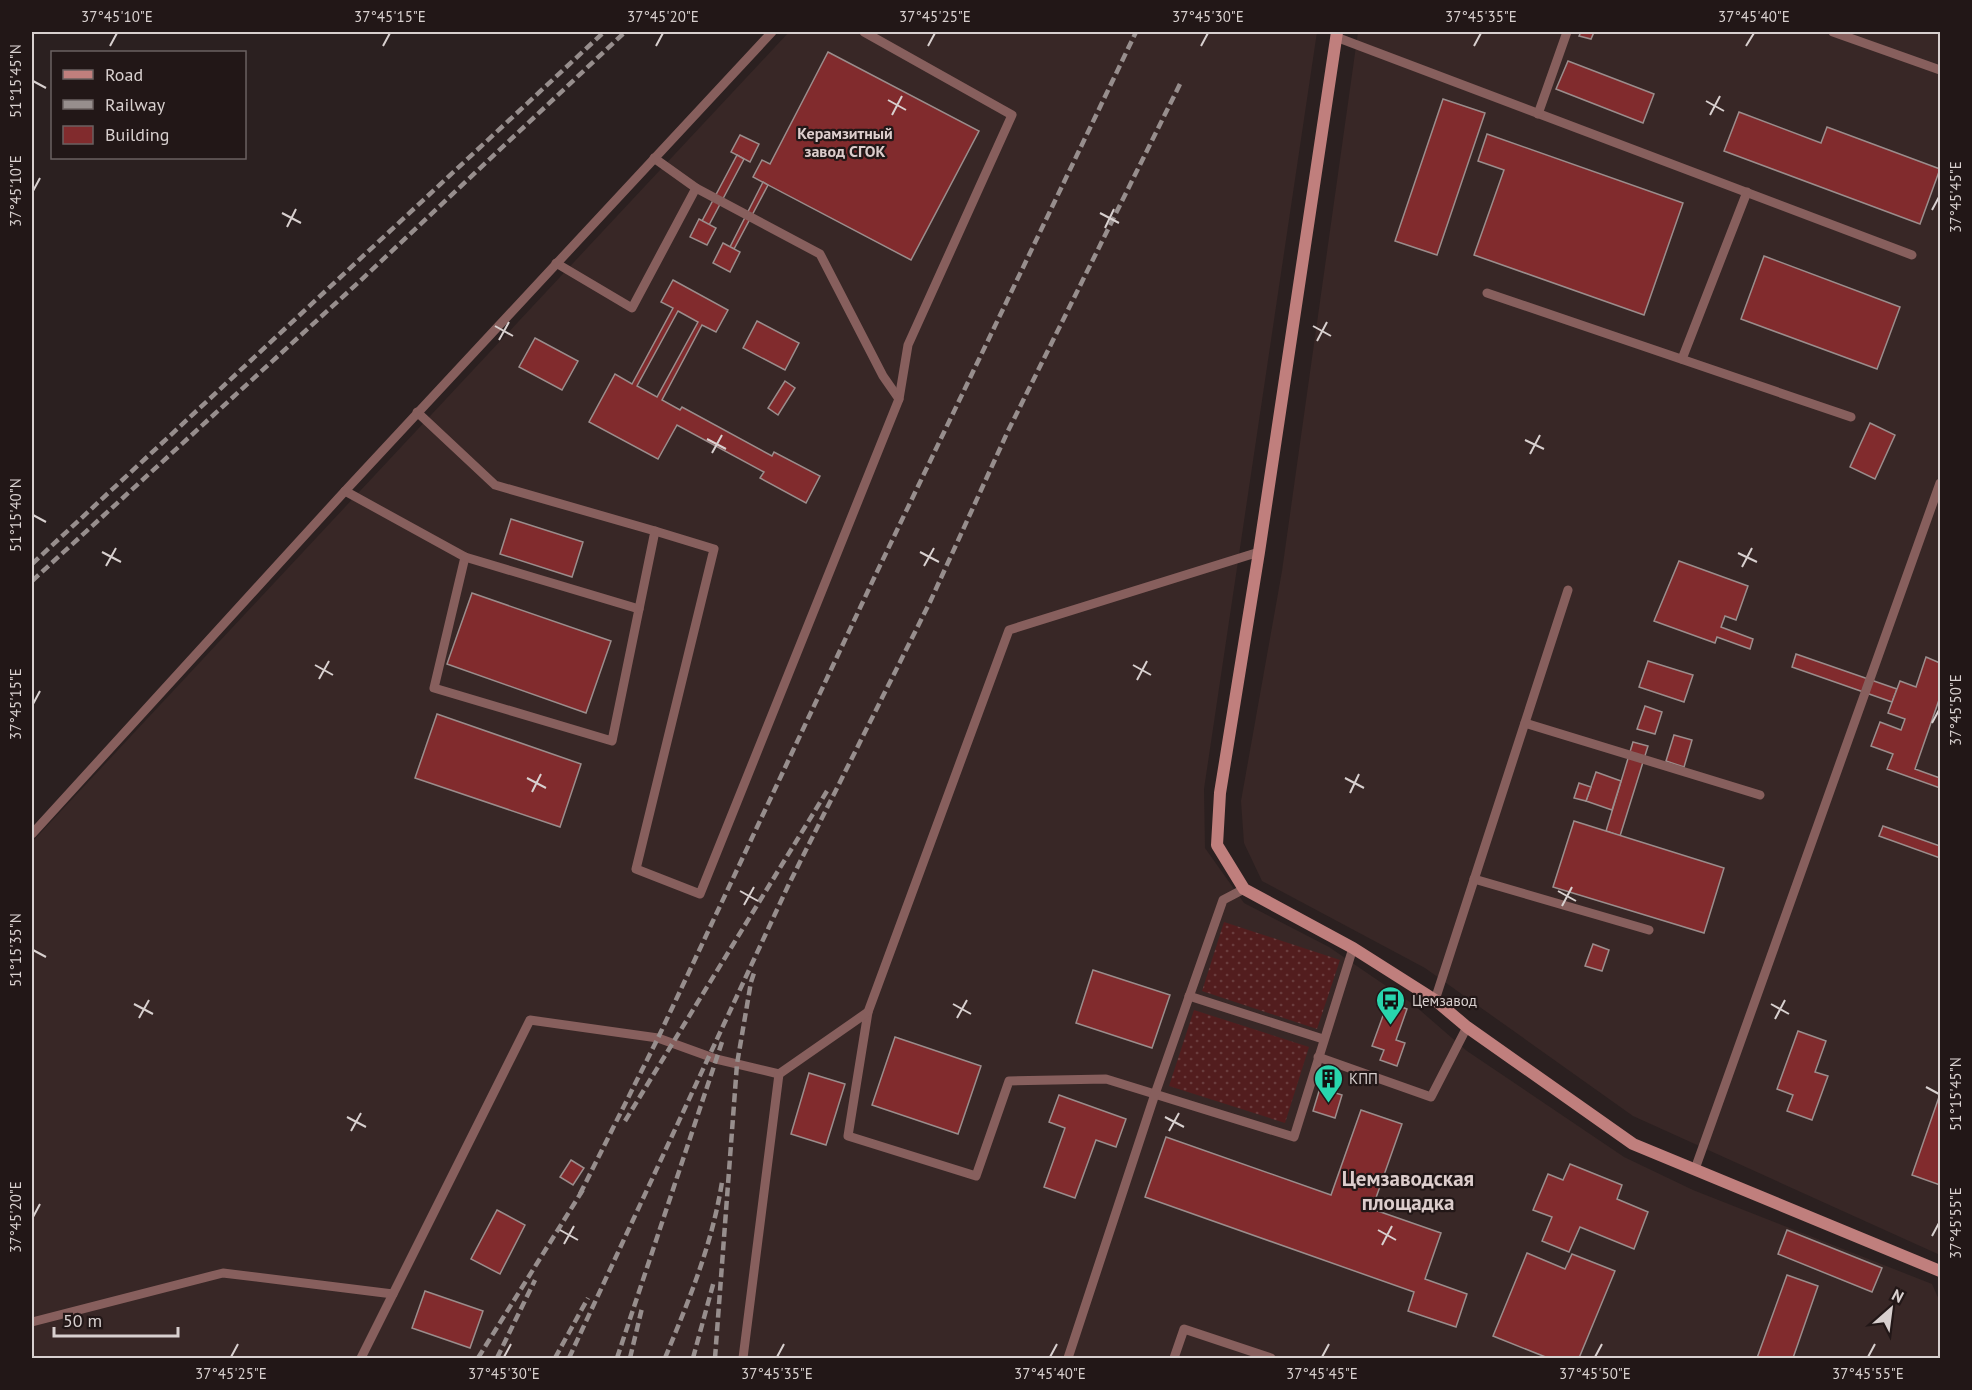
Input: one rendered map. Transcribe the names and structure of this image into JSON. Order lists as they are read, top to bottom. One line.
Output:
{"districts":["Керамзитный завод СГОК","Цемзаводская площадка"],"places":{"bus stop":["Цемзавод"],"building":["КПП"]},"legend":["Road","Railway","Building"],"scale_bar":"50 m","north":"top right","coordinates":["37°45'10\"E","37°45'15\"E","37°45'20\"E","37°45'25\"E","37°45'30\"E","37°45'35\"E","37°45'40\"E","51°15'45\"N","37°45'45\"E","51°15'40\"N","37°45'50\"E","51°15'35\"N","37°45'55\"E"]}
